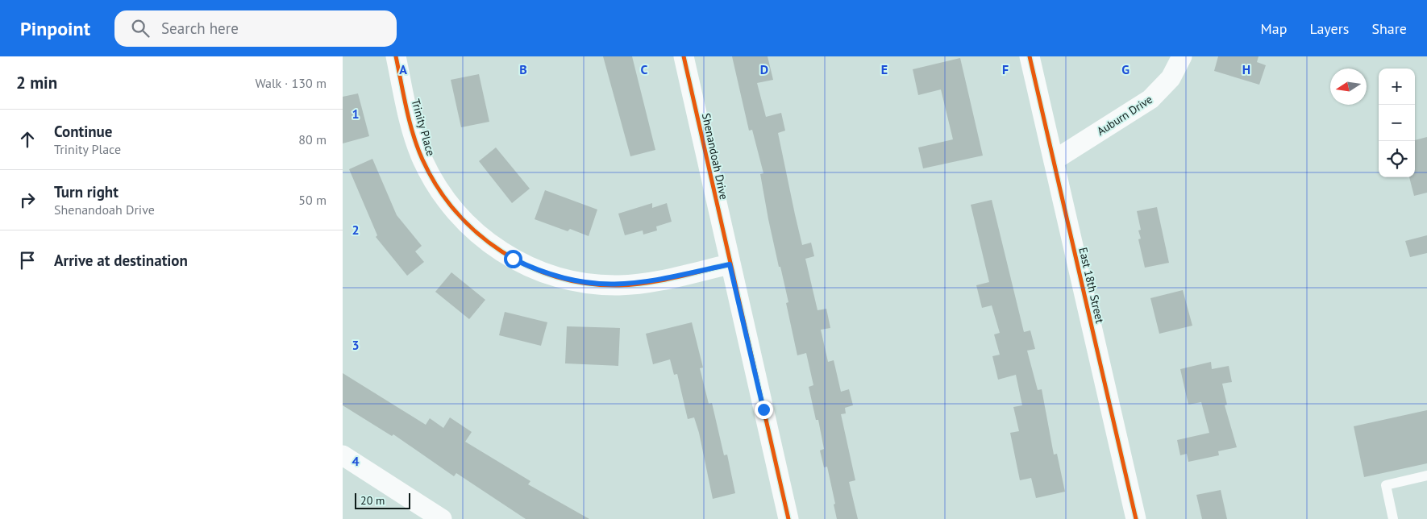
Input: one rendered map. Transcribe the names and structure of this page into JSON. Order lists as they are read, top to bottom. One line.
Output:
{"streets":{"street":["Auburn Drive","Trinity Place","Shenandoah Drive","East 18th Street"]},"crossings":[["Auburn Drive","East 18th Street"],["Trinity Place","Shenandoah Drive"]],"scale_bar":"20 m","north":"left","page":{"header":"Pinpoint","search":"Search here","nav":["Map","Layers","Share"],"heading":["2 min","Walk · 130 m"],"map_buttons":["+","−"],"list":[["Continue","Trinity Place","80 m"],["Turn right","Shenandoah Drive","50 m"],"Arrive at destination"],"scale":"20 m"},"grid":{"columns":["A","B","C","D","E","F","G","H"],"rows":["1","2","3","4"]}}
